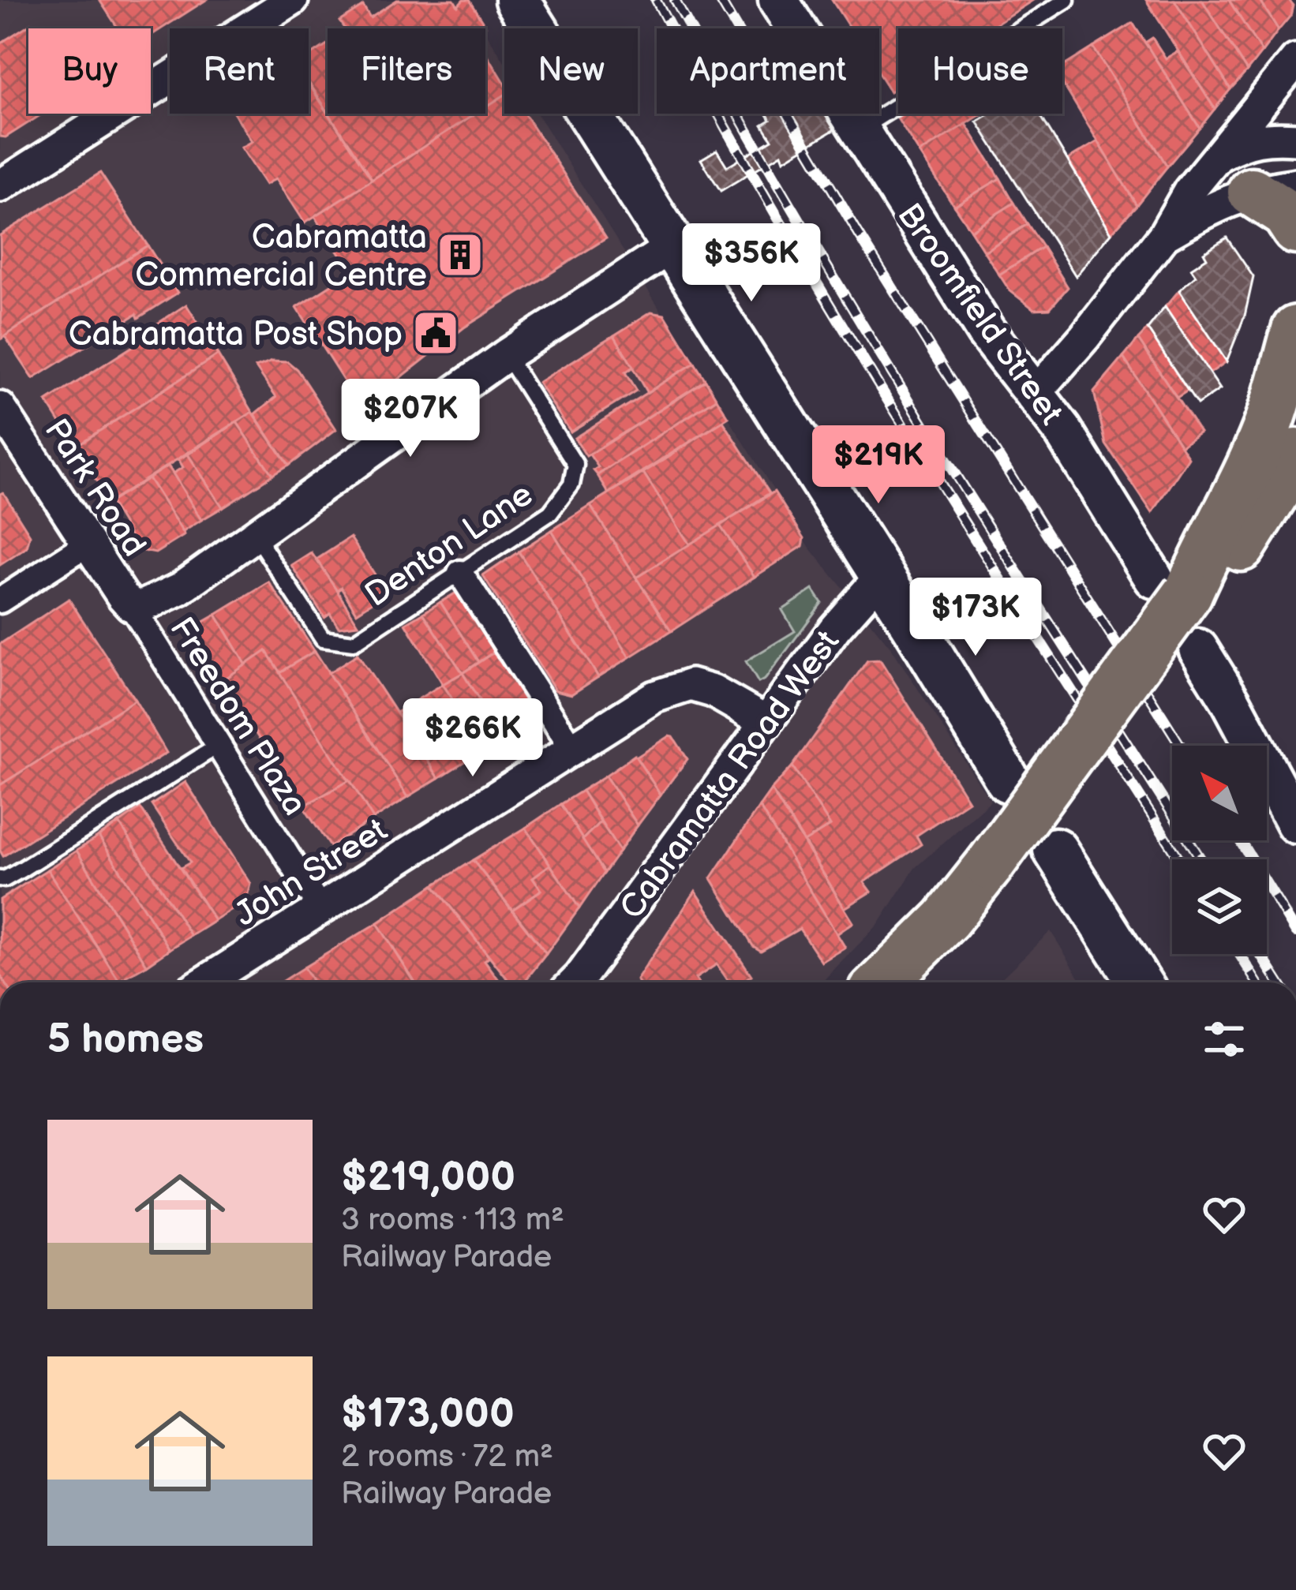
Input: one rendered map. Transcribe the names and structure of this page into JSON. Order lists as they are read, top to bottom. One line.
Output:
{"streets":{"street":["Broomfield Street","Park Road","Freedom Plaza","Cabramatta Road West","John Street"],"lane":["Denton Lane"]},"crossings":[["Park Road","Freedom Plaza"],["Freedom Plaza","John Street"],["Cabramatta Road West","John Street"]],"places":{"building":["Cabramatta Commercial Centre"],"public building":["Cabramatta Post Shop"]},"north":"top left","page":{"chip":["Buy","Rent","Filters","New","Apartment","House"],"price":["$356K","$207K","$219K","$173K","$266K"],"heading":"5 homes","list":[{"name":"$219,000","note":"3 rooms · 113 m² · Railway Parade"},{"name":"$173,000","note":"2 rooms · 72 m² · Railway Parade"}]}}
